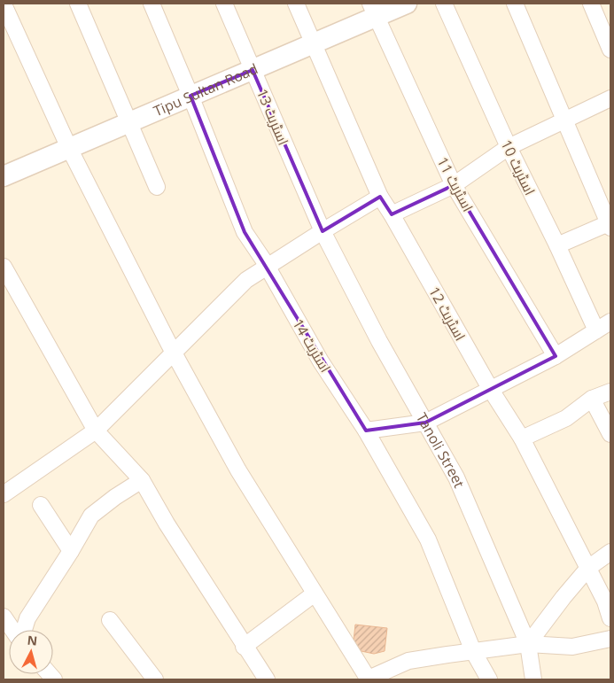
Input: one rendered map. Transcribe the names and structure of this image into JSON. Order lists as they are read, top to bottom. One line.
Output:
{"streets":{"street":["Tipu Sultan Road","اسٹریٹ 13","اسٹریٹ 10","اسٹریٹ 11","اسٹریٹ 12","اسٹریٹ 14","Tanoli Street"]},"crossings":[["Tipu Sultan Road","اسٹریٹ 13"],["Tipu Sultan Road","اسٹریٹ 11"],["Tipu Sultan Road","اسٹریٹ 12"],["Tipu Sultan Road","اسٹریٹ 14"],["اسٹریٹ 13","Tanoli Street"]],"north":"top"}
